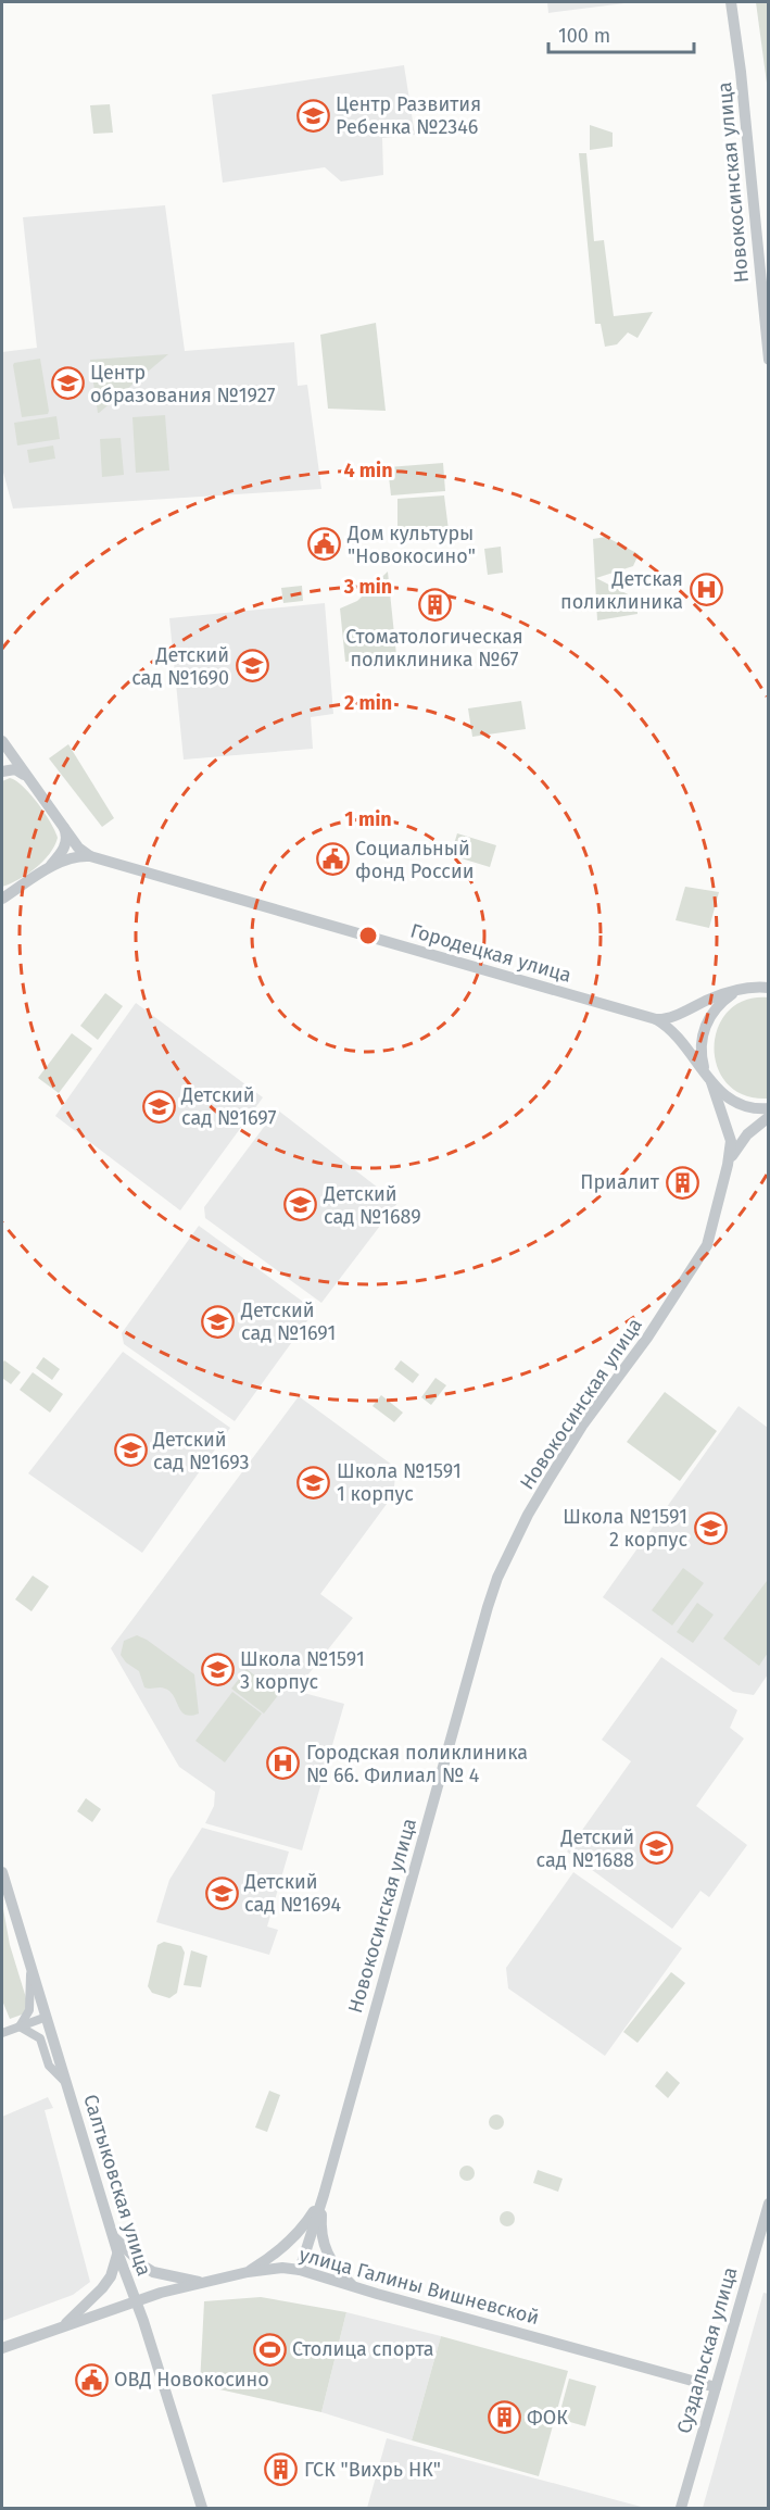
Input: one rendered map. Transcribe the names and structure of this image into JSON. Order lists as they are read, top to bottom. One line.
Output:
{"streets":{"street":["Новокосинская улица","Городецкая улица","Салтыковская улица","улица Галины Вишневской","Суздальская улица"]},"crossings":[["Новокосинская улица","улица Галины Вишневской"],["Салтыковская улица","улица Галины Вишневской"],["улица Галины Вишневской","Суздальская улица"]],"places":{"school or university":["Центр Развития Ребенка №2346","Центр образования №1927","Детский сад №1690","Детский сад №1697","Детский сад №1689","Детский сад №1691","Детский сад №1693","Школа №1591 1 корпус","Школа №1591 2 корпус","Школа №1591 3 корпус","Детский сад №1688","Детский сад №1694"],"public building":["Дом культуры \"Новокосино\"","Социальный фонд России","ОВД Новокосино"],"hospital":["Детская поликлиника","Городская поликлиника № 66. Филиал № 4"],"building":["Стоматологическая поликлиника №67","Приалит","ФОК","ГСК \"Вихрь НК\""],"sports":["Столица спорта"]},"scale_bar":"100 m","rings":["4 min","3 min","2 min","1 min"]}
